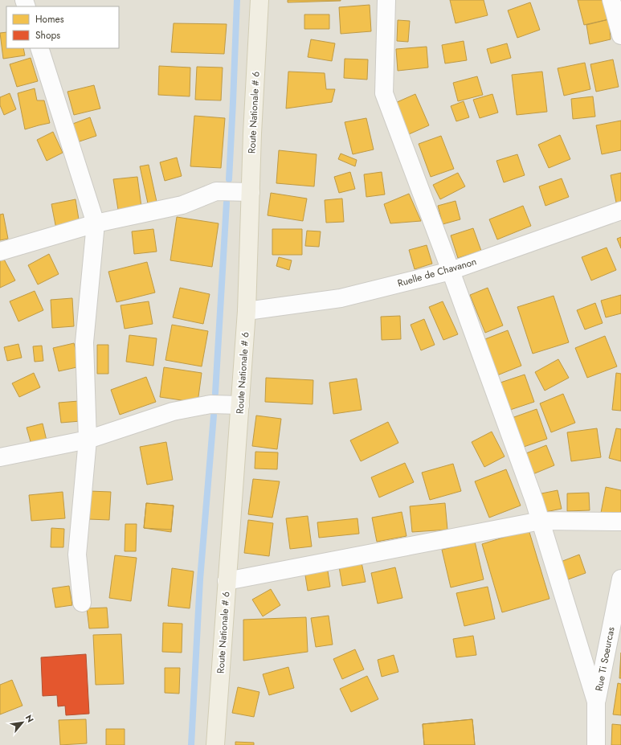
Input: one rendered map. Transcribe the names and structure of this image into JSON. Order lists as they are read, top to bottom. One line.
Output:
{"streets":{"main road":["Route Nationale # 6"],"street":["Ruelle de Chavanon","Rue Ti Soeurcas"]},"crossings":[["Route Nationale # 6","Ruelle de Chavanon"]],"legend":["Homes","Shops"],"north":"top right"}
